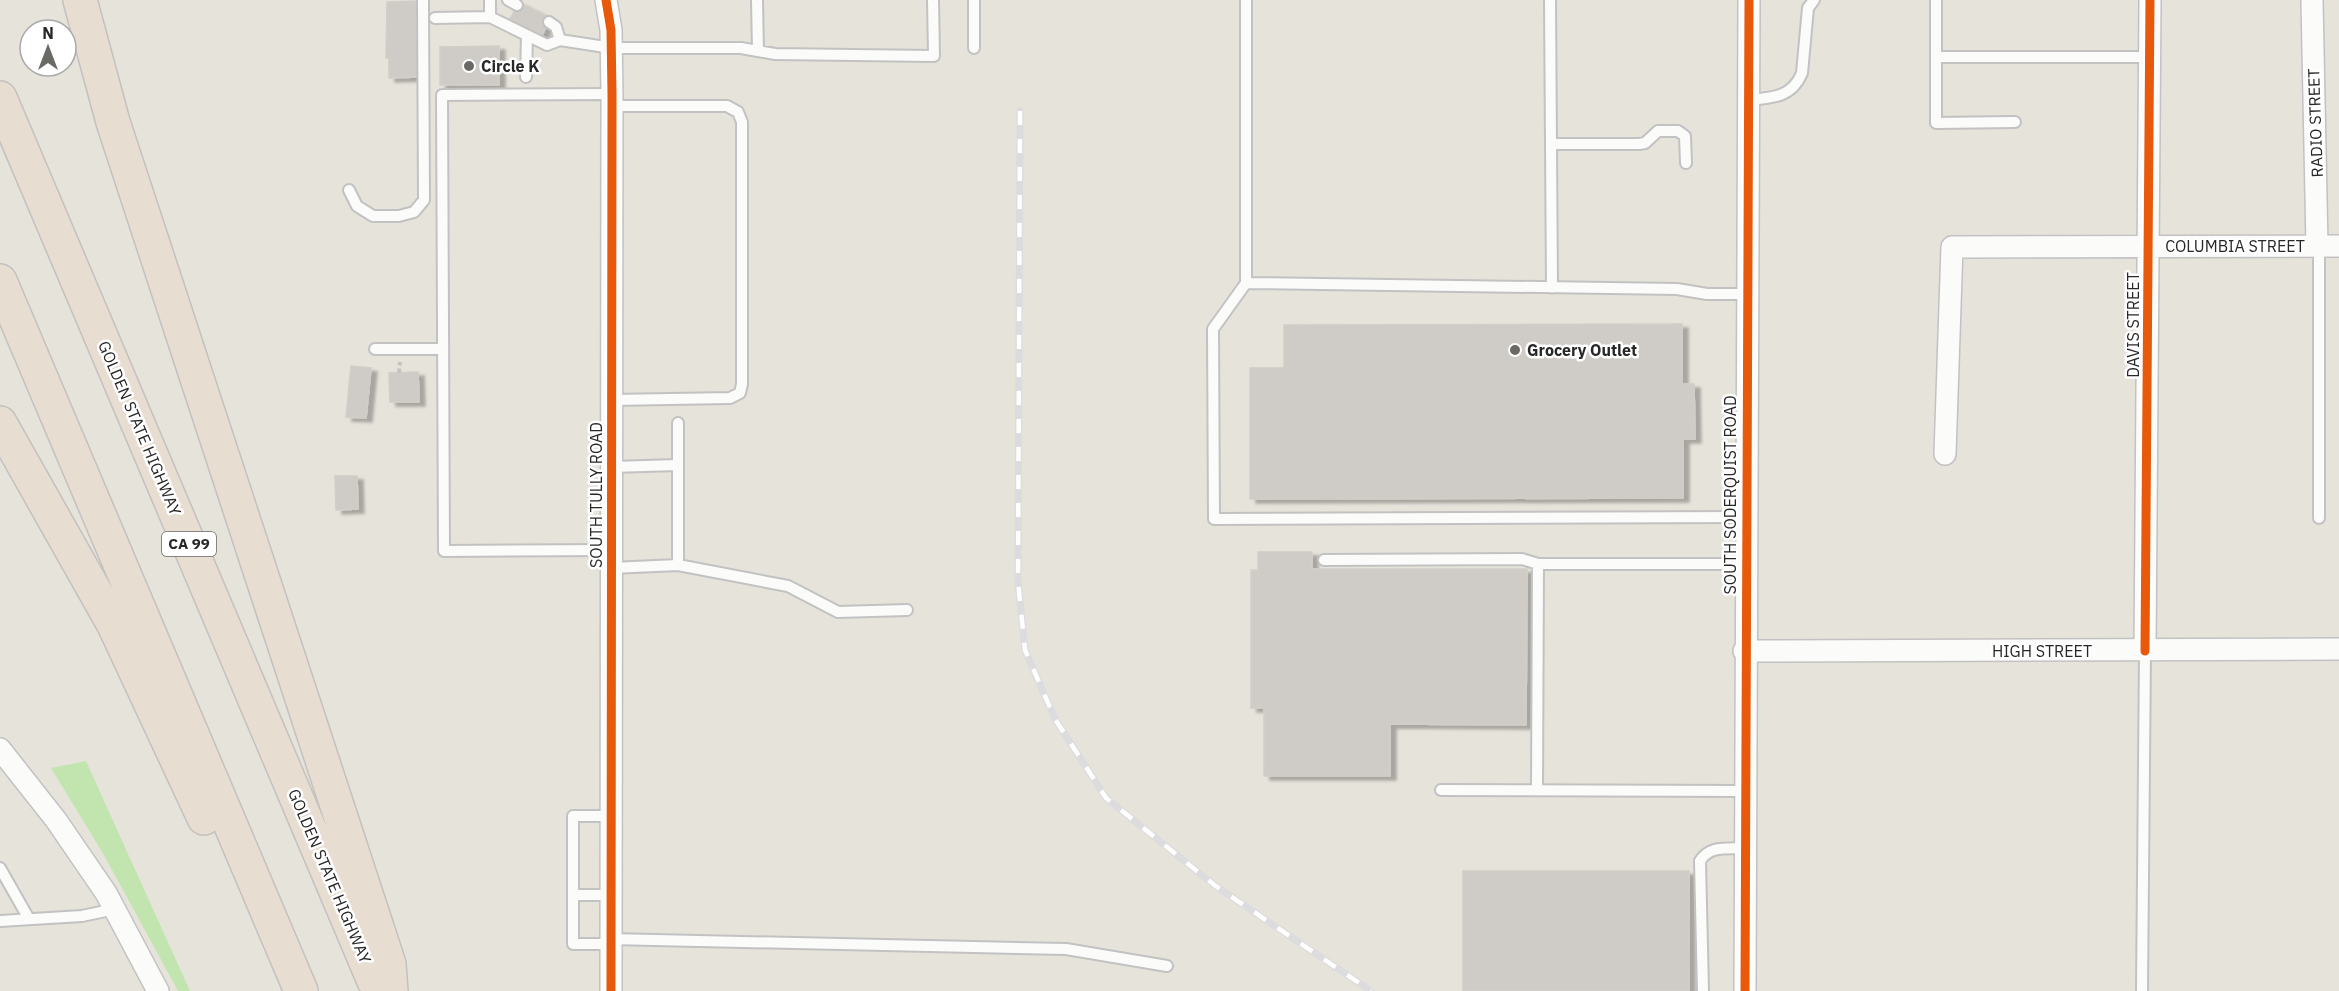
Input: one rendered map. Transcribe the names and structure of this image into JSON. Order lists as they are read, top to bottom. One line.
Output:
{"streets":{"highway":["GOLDEN STATE HIGHWAY","CA 99"],"street":["RADIO STREET","COLUMBIA STREET","DAVIS STREET","SOUTH TULLY ROAD","SOUTH SODERQUIST ROAD","HIGH STREET"]},"crossings":[["RADIO STREET","COLUMBIA STREET"],["COLUMBIA STREET","DAVIS STREET"],["DAVIS STREET","HIGH STREET"],["SOUTH SODERQUIST ROAD","HIGH STREET"]],"places":["Circle K","Grocery Outlet"],"north":"top"}
